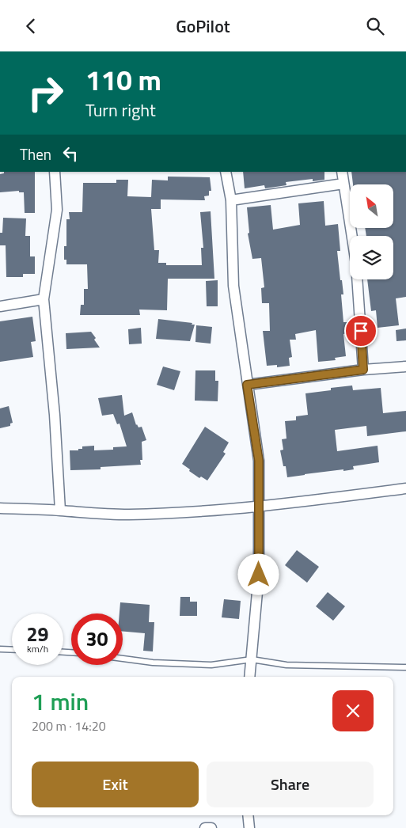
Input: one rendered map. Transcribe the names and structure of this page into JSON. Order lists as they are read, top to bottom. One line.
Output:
{"north":"top left","page":{"header":"GoPilot","turn":["110 m","Turn right"],"then":"Then","speed":"29 km/h","limit":"30","heading":["1 min","200 m · 14:20"],"buttons":["Exit","Share"]}}
